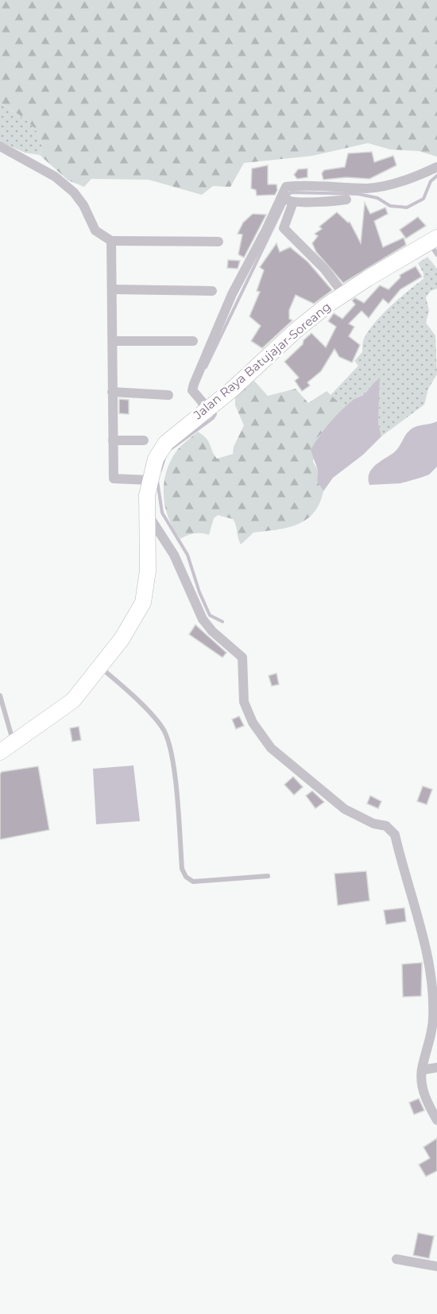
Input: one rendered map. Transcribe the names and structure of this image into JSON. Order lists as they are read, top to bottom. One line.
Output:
{"streets":{"highway":["Jalan Raya Batujajar-Soreang"]}}
